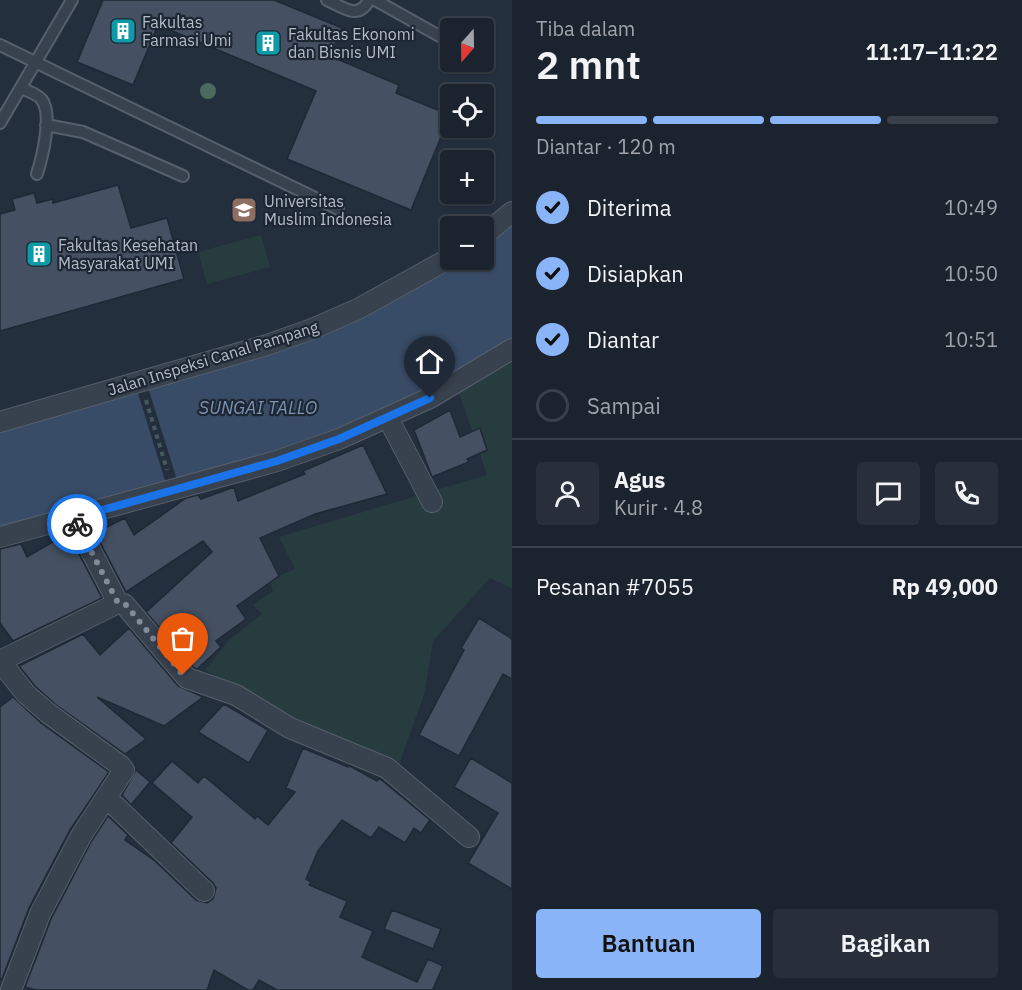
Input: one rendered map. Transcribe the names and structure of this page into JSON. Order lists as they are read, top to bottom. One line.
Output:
{"streets":{"street":["Jalan Inspeksi Canal Pampang"]},"water":["SUNGAI TALLO"],"places":{"building":["Fakultas Farmasi Umi","Fakultas Ekonomi dan Bisnis UMI","Fakultas Kesehatan Masyarakat UMI"],"school or university":["Universitas Muslim Indonesia"]},"north":"bottom","page":{"heading":["2 mnt","Tiba dalam","11:17–11:22"],"panel":["Agus","Kurir · 4.8","Pesanan #7055","Rp 49,000"],"map_buttons":["+","−"],"bar":"Diantar · 120 m","list":[["Diterima","10:49"],["Disiapkan","10:50"],["Diantar","10:51"],"Sampai"],"buttons":["Bantuan","Bagikan"]}}
